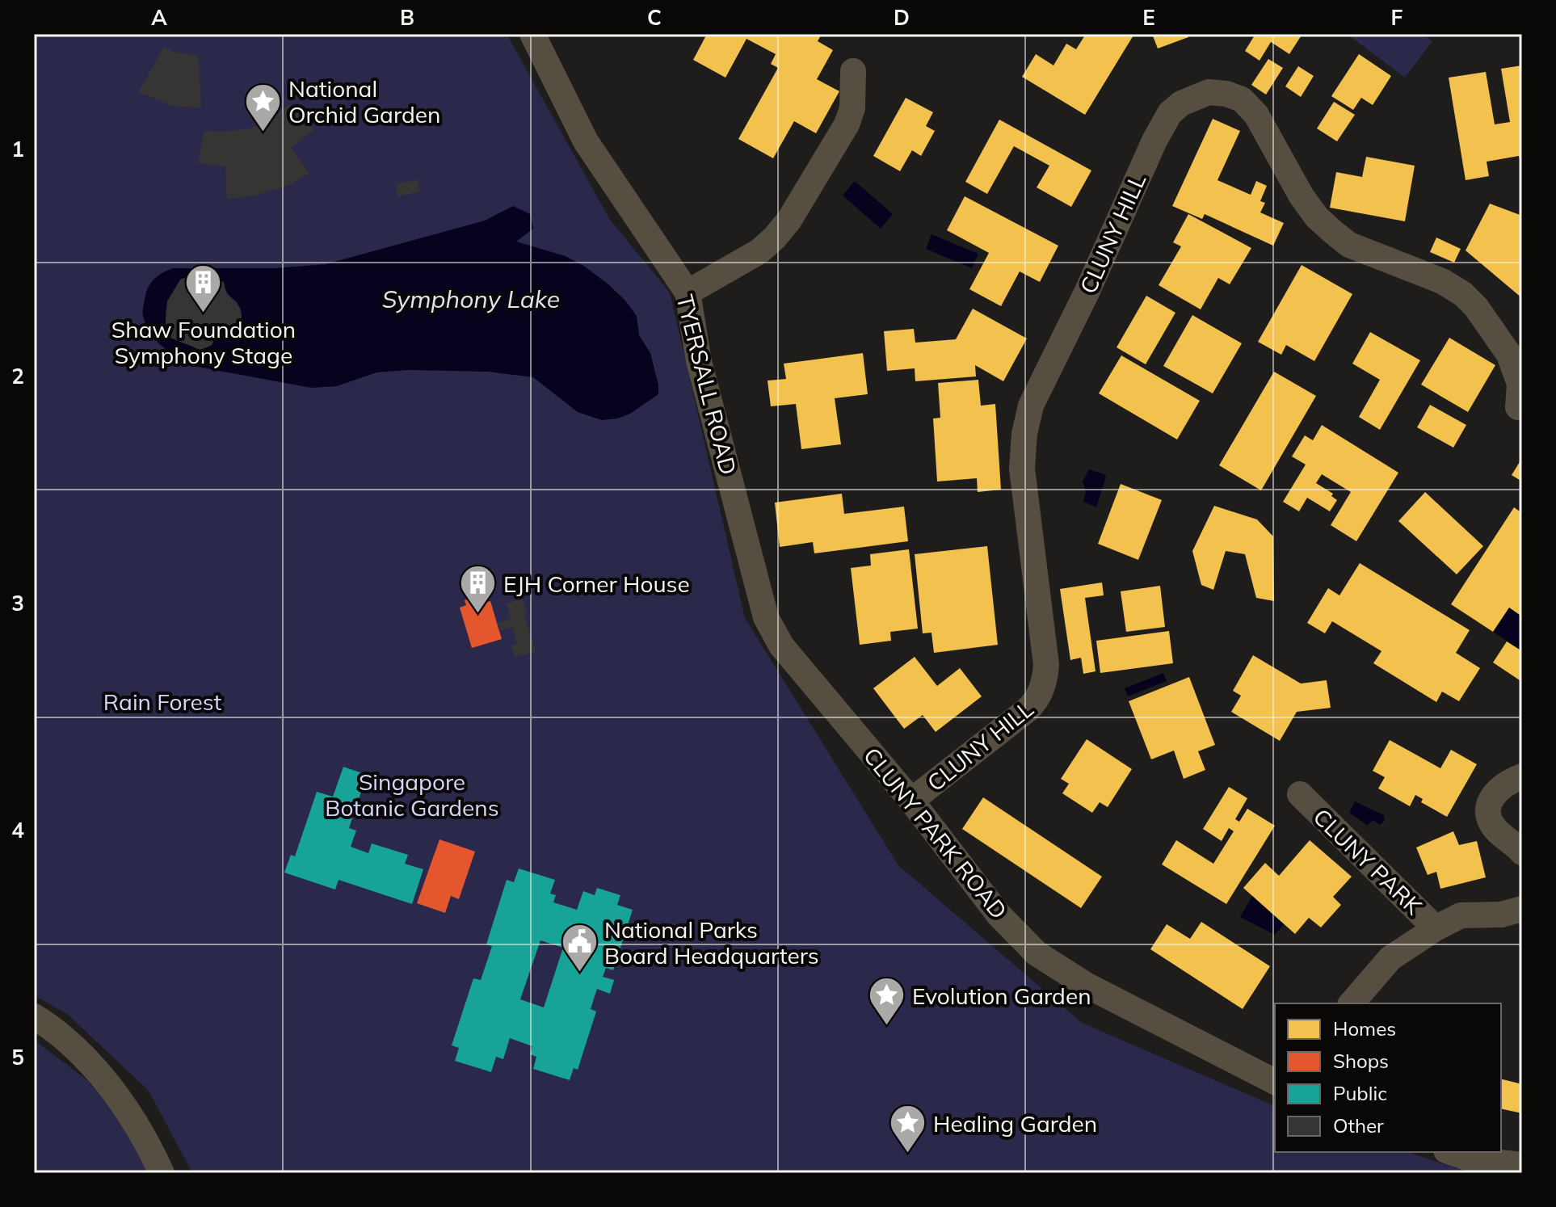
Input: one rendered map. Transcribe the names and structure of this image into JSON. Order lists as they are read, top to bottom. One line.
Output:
{"streets":{"street":["CLUNY HILL","TYERSALL ROAD","CLUNY PARK ROAD","CLUNY PARK"]},"crossings":[["CLUNY HILL","CLUNY PARK ROAD"],["TYERSALL ROAD","CLUNY PARK ROAD"]],"water":["Symphony Lake"],"parks":["Rain Forest","Singapore Botanic Gardens"],"places":{"place":["National Orchid Garden","Evolution Garden","Healing Garden"],"building":["Shaw Foundation Symphony Stage","EJH Corner House"],"public building":["National Parks Board Headquarters"]},"legend":["Homes","Shops","Public","Other"],"grid":{"columns":["A","B","C","D","E","F"],"rows":["1","2","3","4","5"]}}
